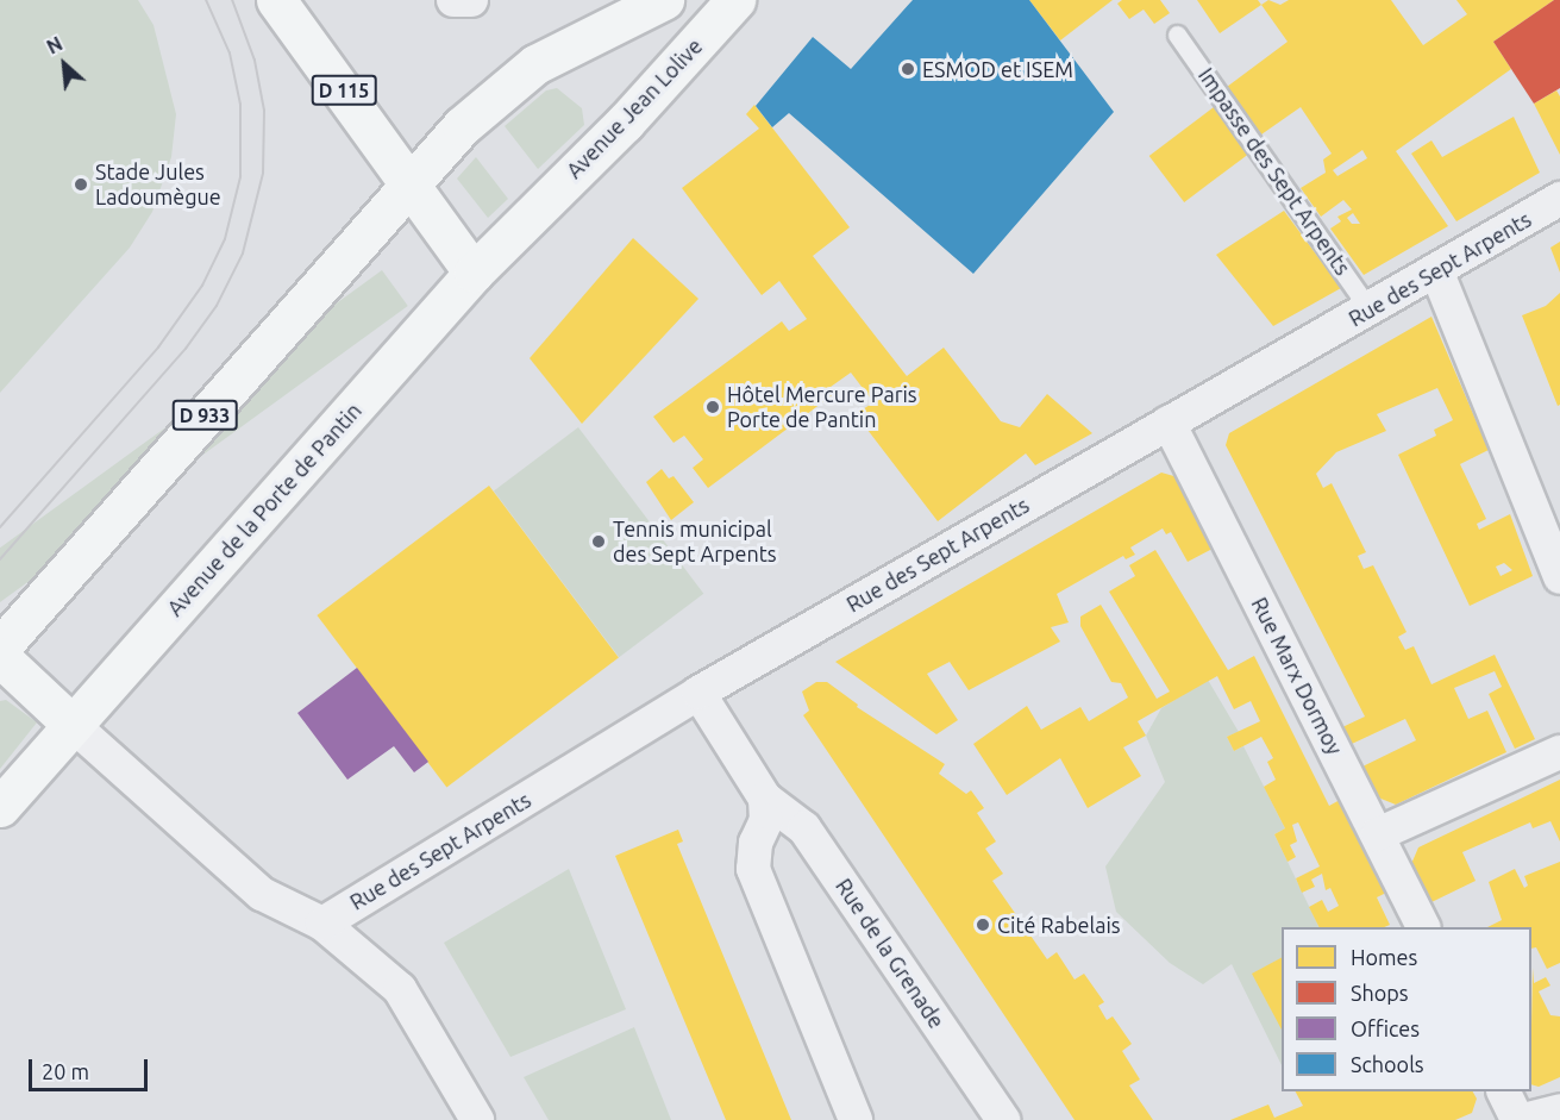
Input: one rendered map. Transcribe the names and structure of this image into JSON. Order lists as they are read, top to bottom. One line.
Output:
{"streets":{"main road":["D 115","Avenue Jean Lolive","D 933","Avenue de la Porte de Pantin"],"street":["Rue des Sept Arpents","Rue Marx Dormoy","Rue de la Grenade"],"lane":["Impasse des Sept Arpents"]},"crossings":[["D 115","D 933"],["D 115","Avenue de la Porte de Pantin"],["Avenue Jean Lolive","Avenue de la Porte de Pantin"],["Impasse des Sept Arpents","Rue des Sept Arpents"],["Rue des Sept Arpents","Rue Marx Dormoy"],["Rue des Sept Arpents","Rue de la Grenade"]],"places":["ESMOD et ISEM","Stade Jules Ladoumègue","Hôtel Mercure Paris Porte de Pantin","Tennis municipal des Sept Arpents","Cité Rabelais"],"legend":["Homes","Shops","Offices","Schools"],"scale_bar":"20 m","north":"top left"}
